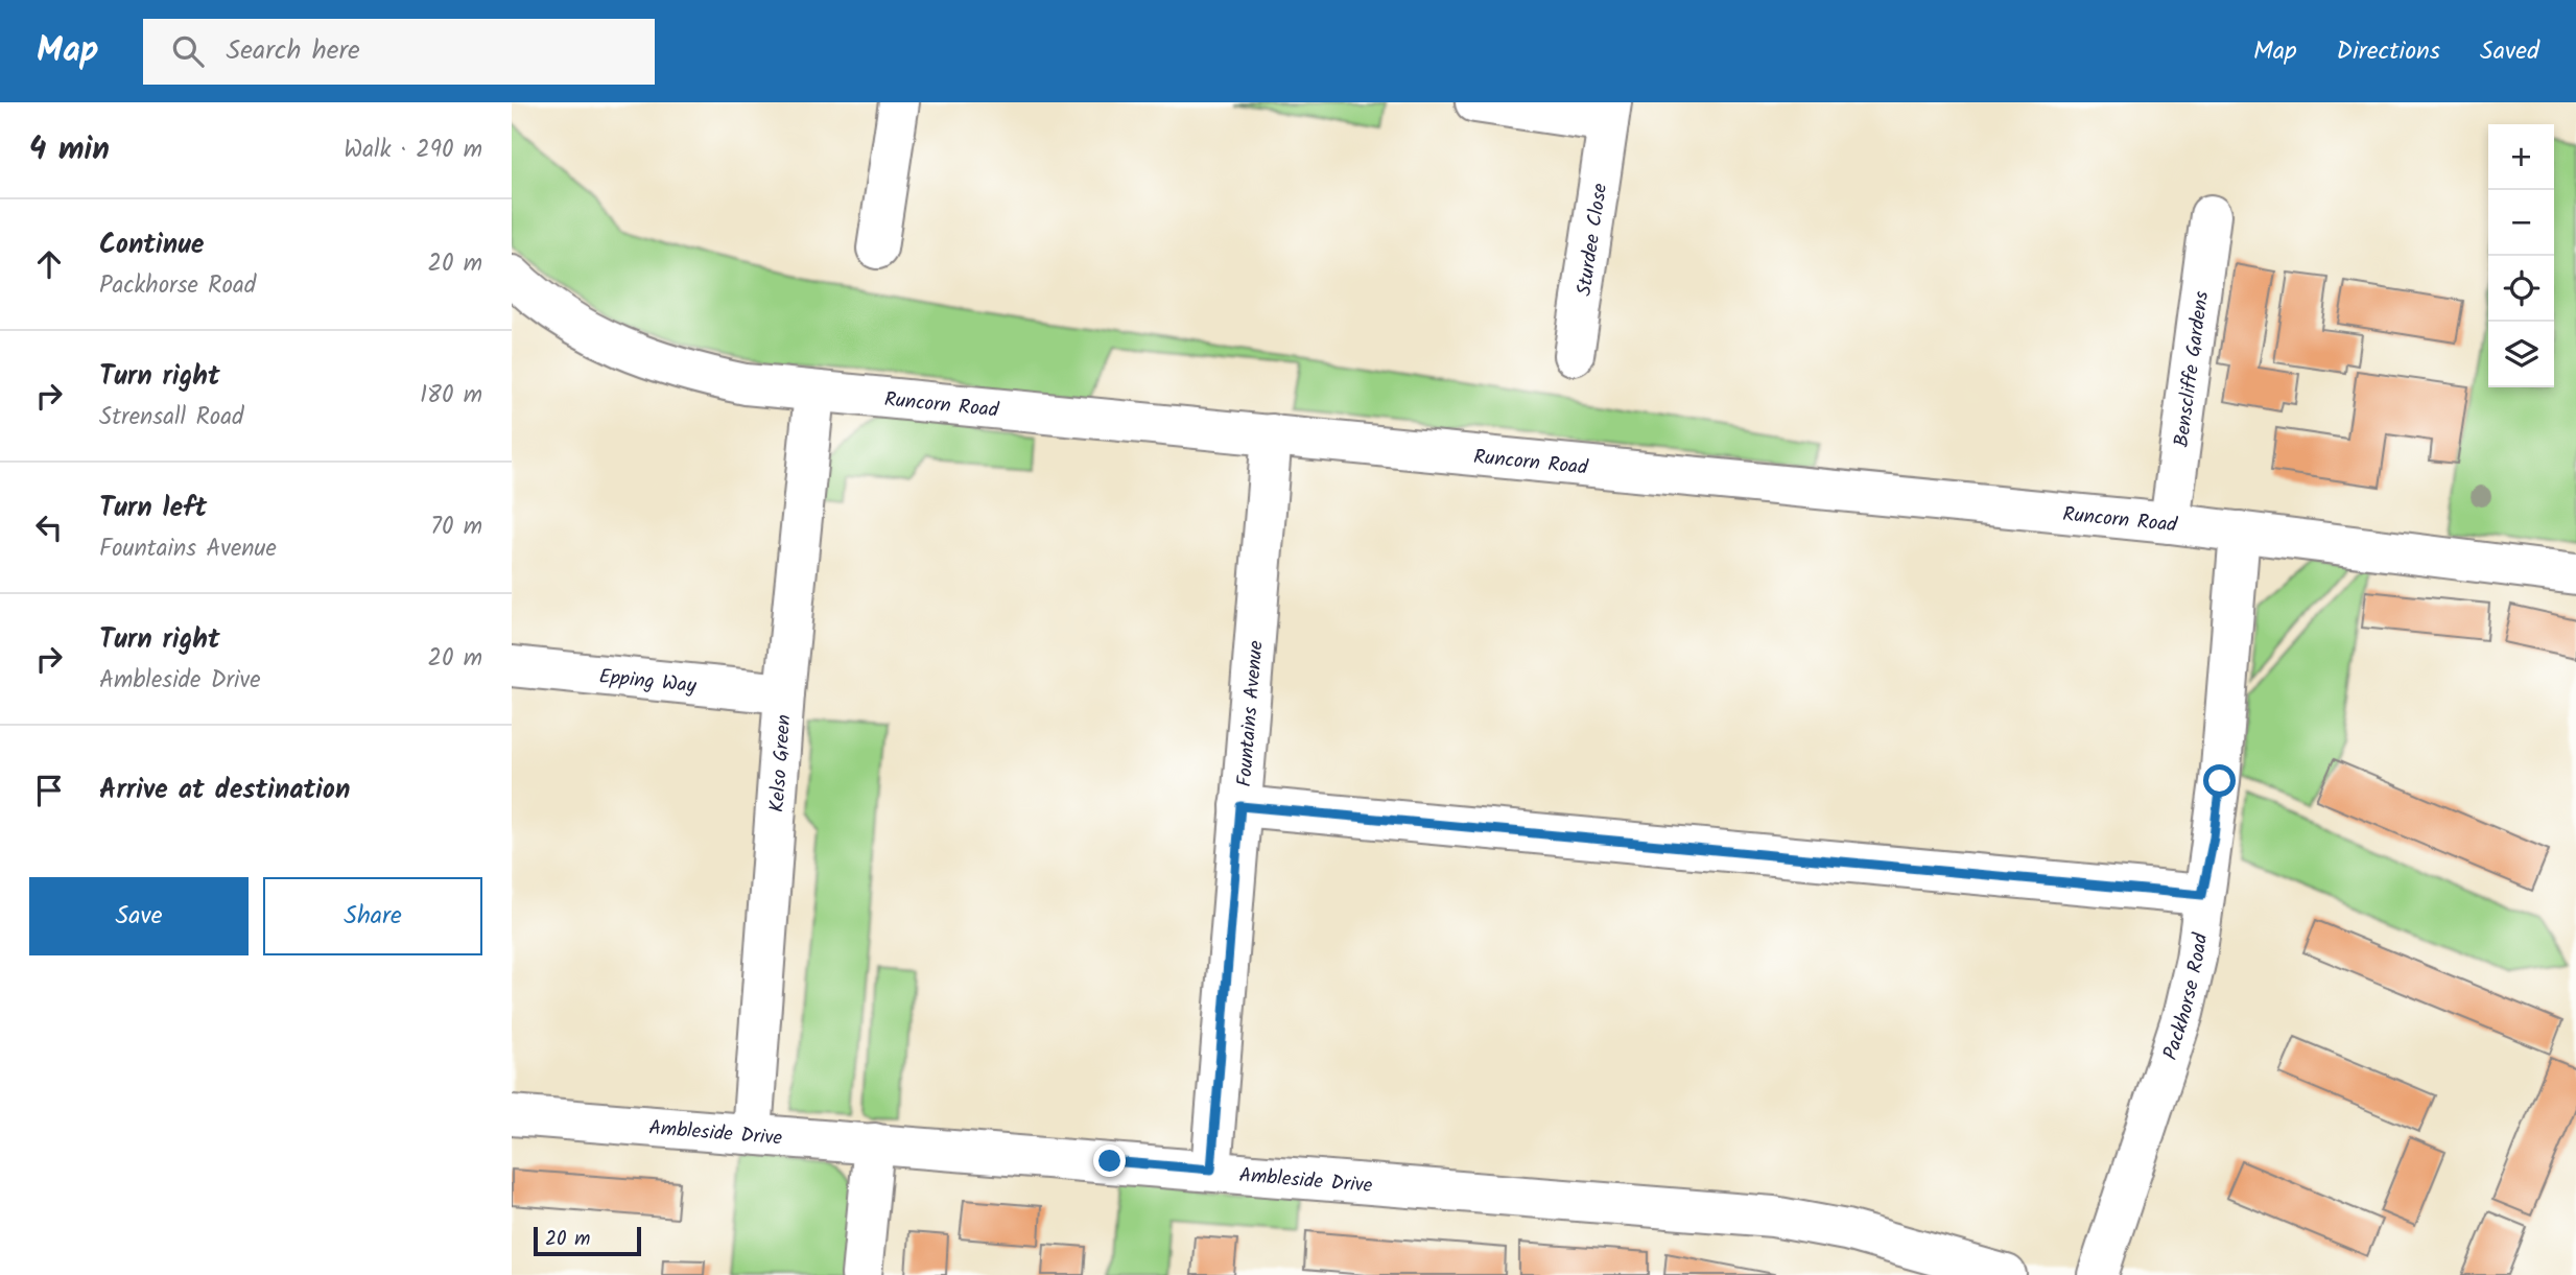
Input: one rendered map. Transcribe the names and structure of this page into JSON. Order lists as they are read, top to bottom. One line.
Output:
{"streets":{"street":["Sturdee Close","Benscliffe Gardens","Runcorn Road","Epping Way","Fountains Avenue","Kelso Green","Packhorse Road","Ambleside Drive"]},"crossings":[["Benscliffe Gardens","Runcorn Road"],["Runcorn Road","Fountains Avenue"],["Runcorn Road","Kelso Green"],["Runcorn Road","Packhorse Road"],["Epping Way","Kelso Green"],["Fountains Avenue","Ambleside Drive"],["Kelso Green","Ambleside Drive"]],"scale_bar":"20 m","page":{"header":"Map","search":"Search here","nav":["Map","Directions","Saved"],"heading":["4 min","Walk · 290 m"],"map_buttons":["+","−"],"list":[["Continue","Packhorse Road","20 m"],["Turn right","Strensall Road","180 m"],["Turn left","Fountains Avenue","70 m"],["Turn right","Ambleside Drive","20 m"],"Arrive at destination"],"buttons":["Save","Share"],"scale":"20 m"}}
